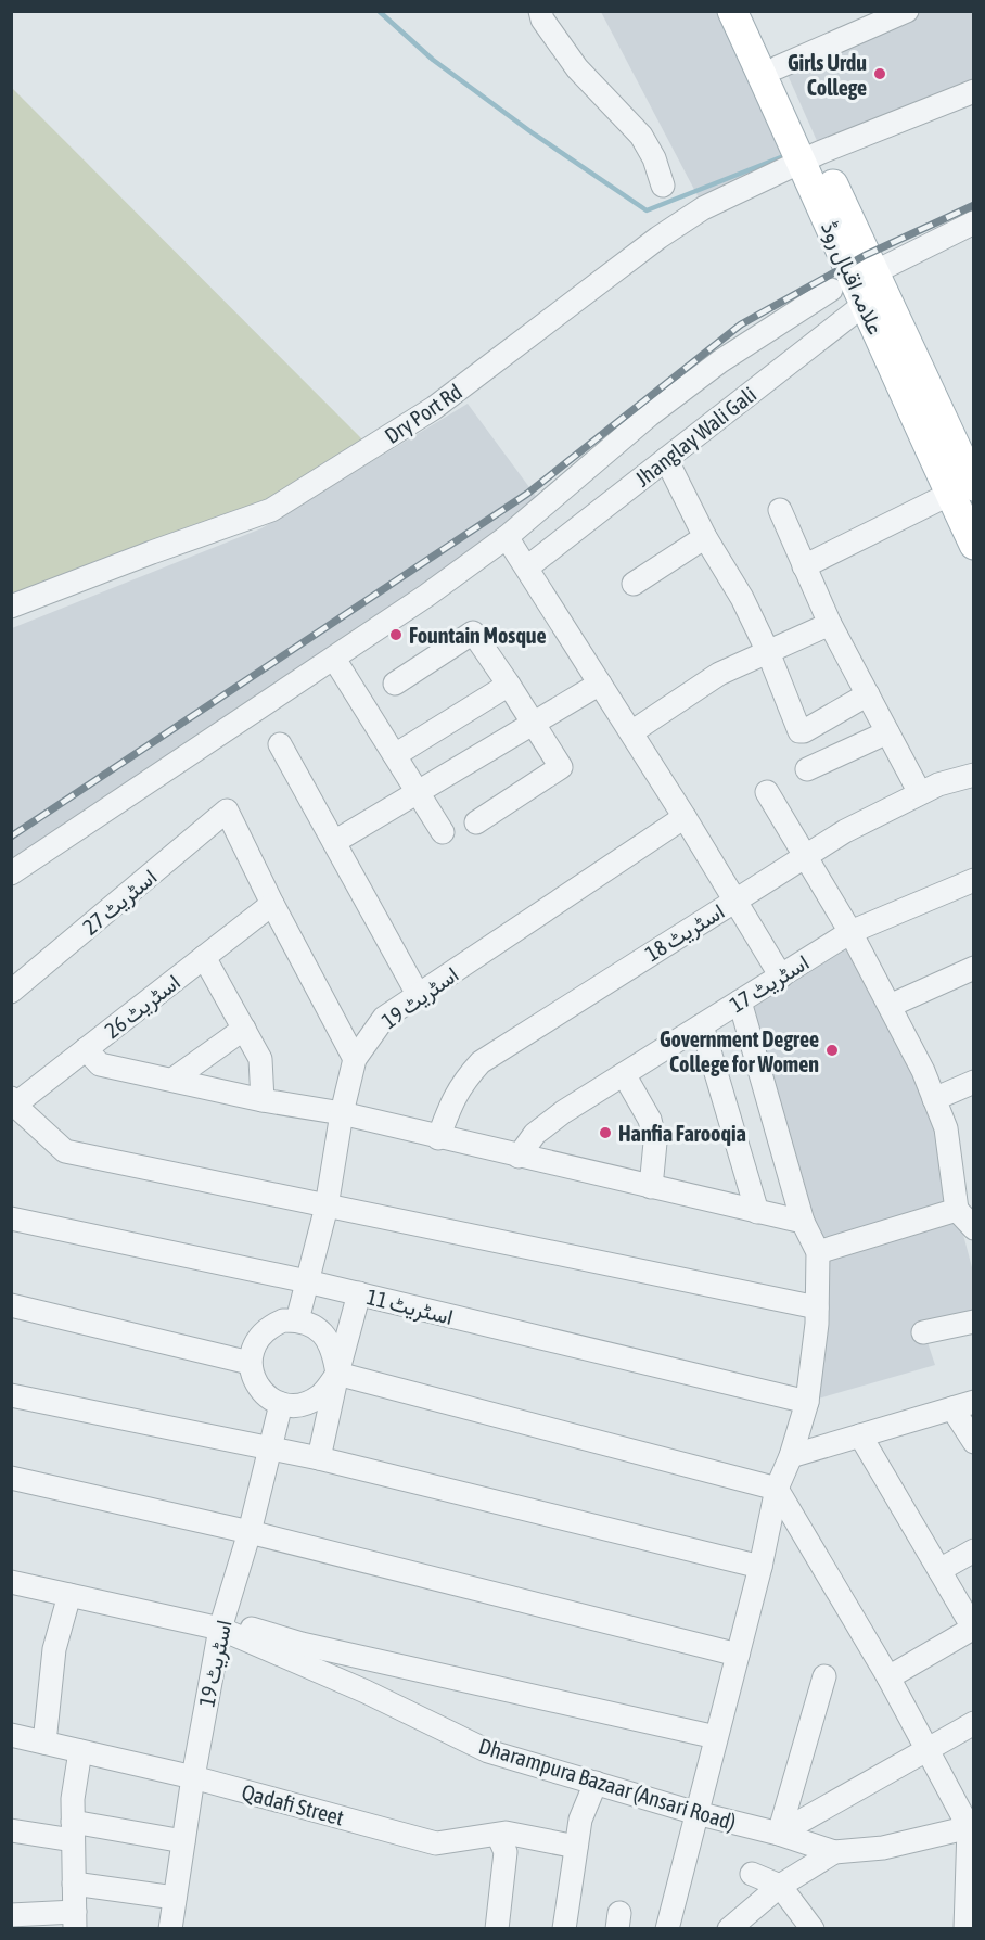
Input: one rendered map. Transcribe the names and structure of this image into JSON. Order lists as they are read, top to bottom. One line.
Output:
{"streets":{"main road":["علامہ اقبال روڈ"],"street":["Dry Port Rd","Jhanglay Wali Gali","اسٹریٹ 27","اسٹریٹ 18","اسٹریٹ 17","اسٹریٹ 19","اسٹریٹ 26","اسٹریٹ 11","Dharampura Bazaar (Ansari Road)","Qadafi Street"]},"crossings":[["علامہ اقبال روڈ","Dry Port Rd"],["علامہ اقبال روڈ","Jhanglay Wali Gali"],["اسٹریٹ 27","اسٹریٹ 26"],["اسٹریٹ 19","اسٹریٹ 11"],["اسٹریٹ 19","Dharampura Bazaar (Ansari Road)"],["اسٹریٹ 19","Qadafi Street"]],"places":["Girls Urdu College","Fountain Mosque","Government Degree College for Women","Hanfia Farooqia"]}
